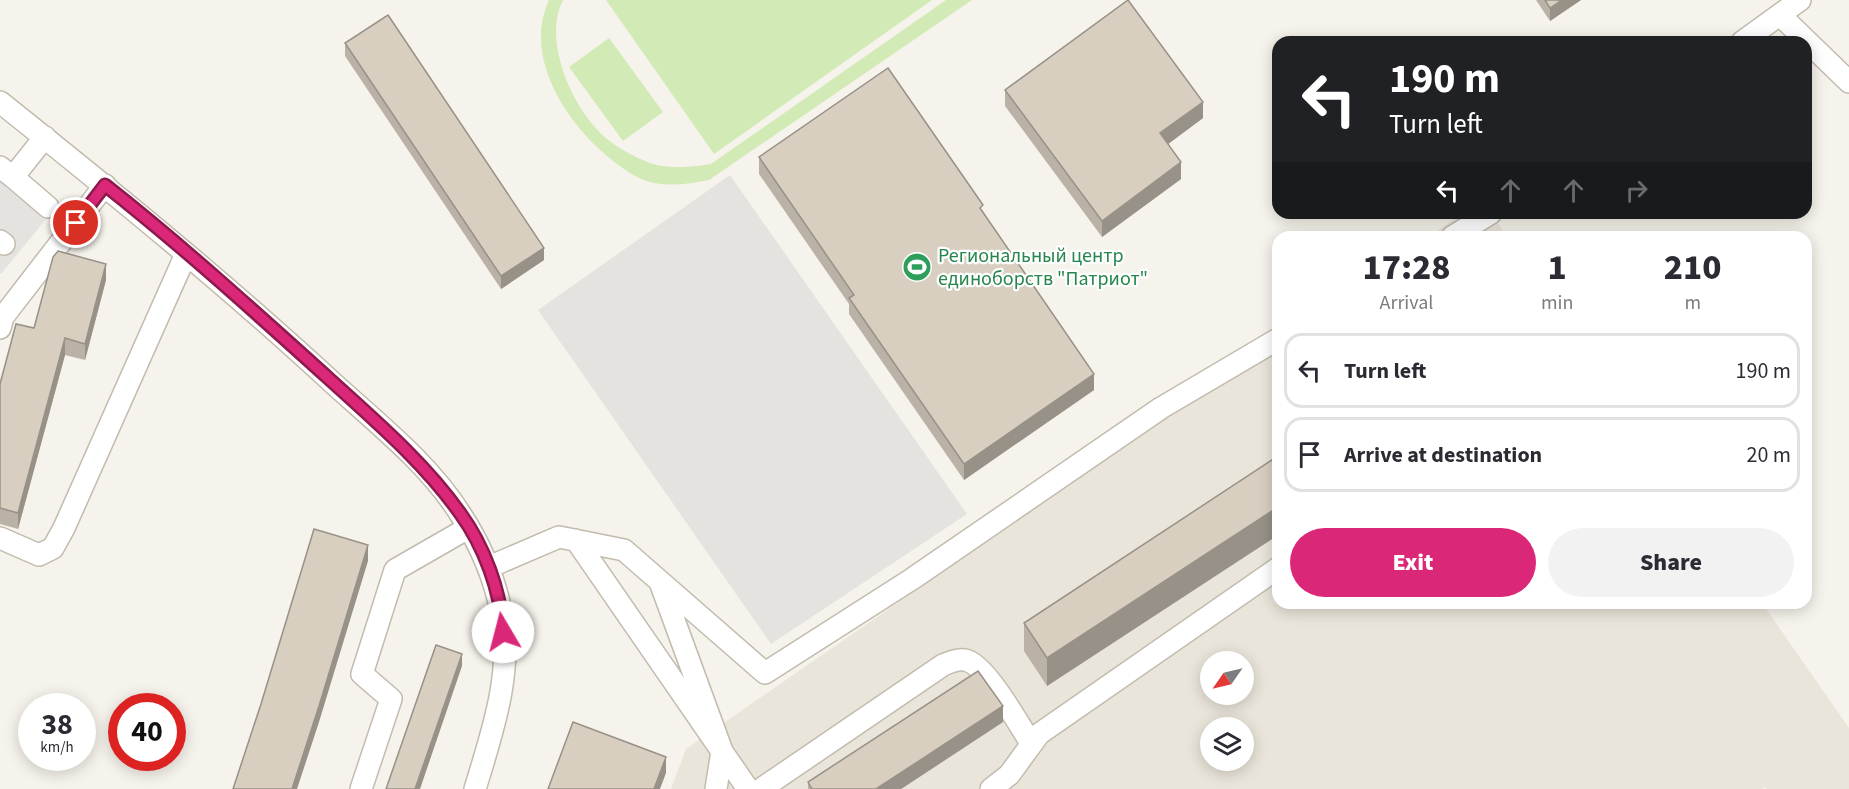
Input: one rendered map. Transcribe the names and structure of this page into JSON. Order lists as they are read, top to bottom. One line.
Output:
{"places":{"sports":["Региональный центр единоборств \"Патриот\""]},"north":"bottom left","page":{"turn":["190 m","Turn left"],"eta":["17:28","Arrival","1","min","210","m"],"list":[{"name":"Turn left","value":"190 m"},{"name":"Arrive at destination","value":"20 m"}],"buttons":["Exit","Share"],"speed":"38 km/h","limit":"40"}}
